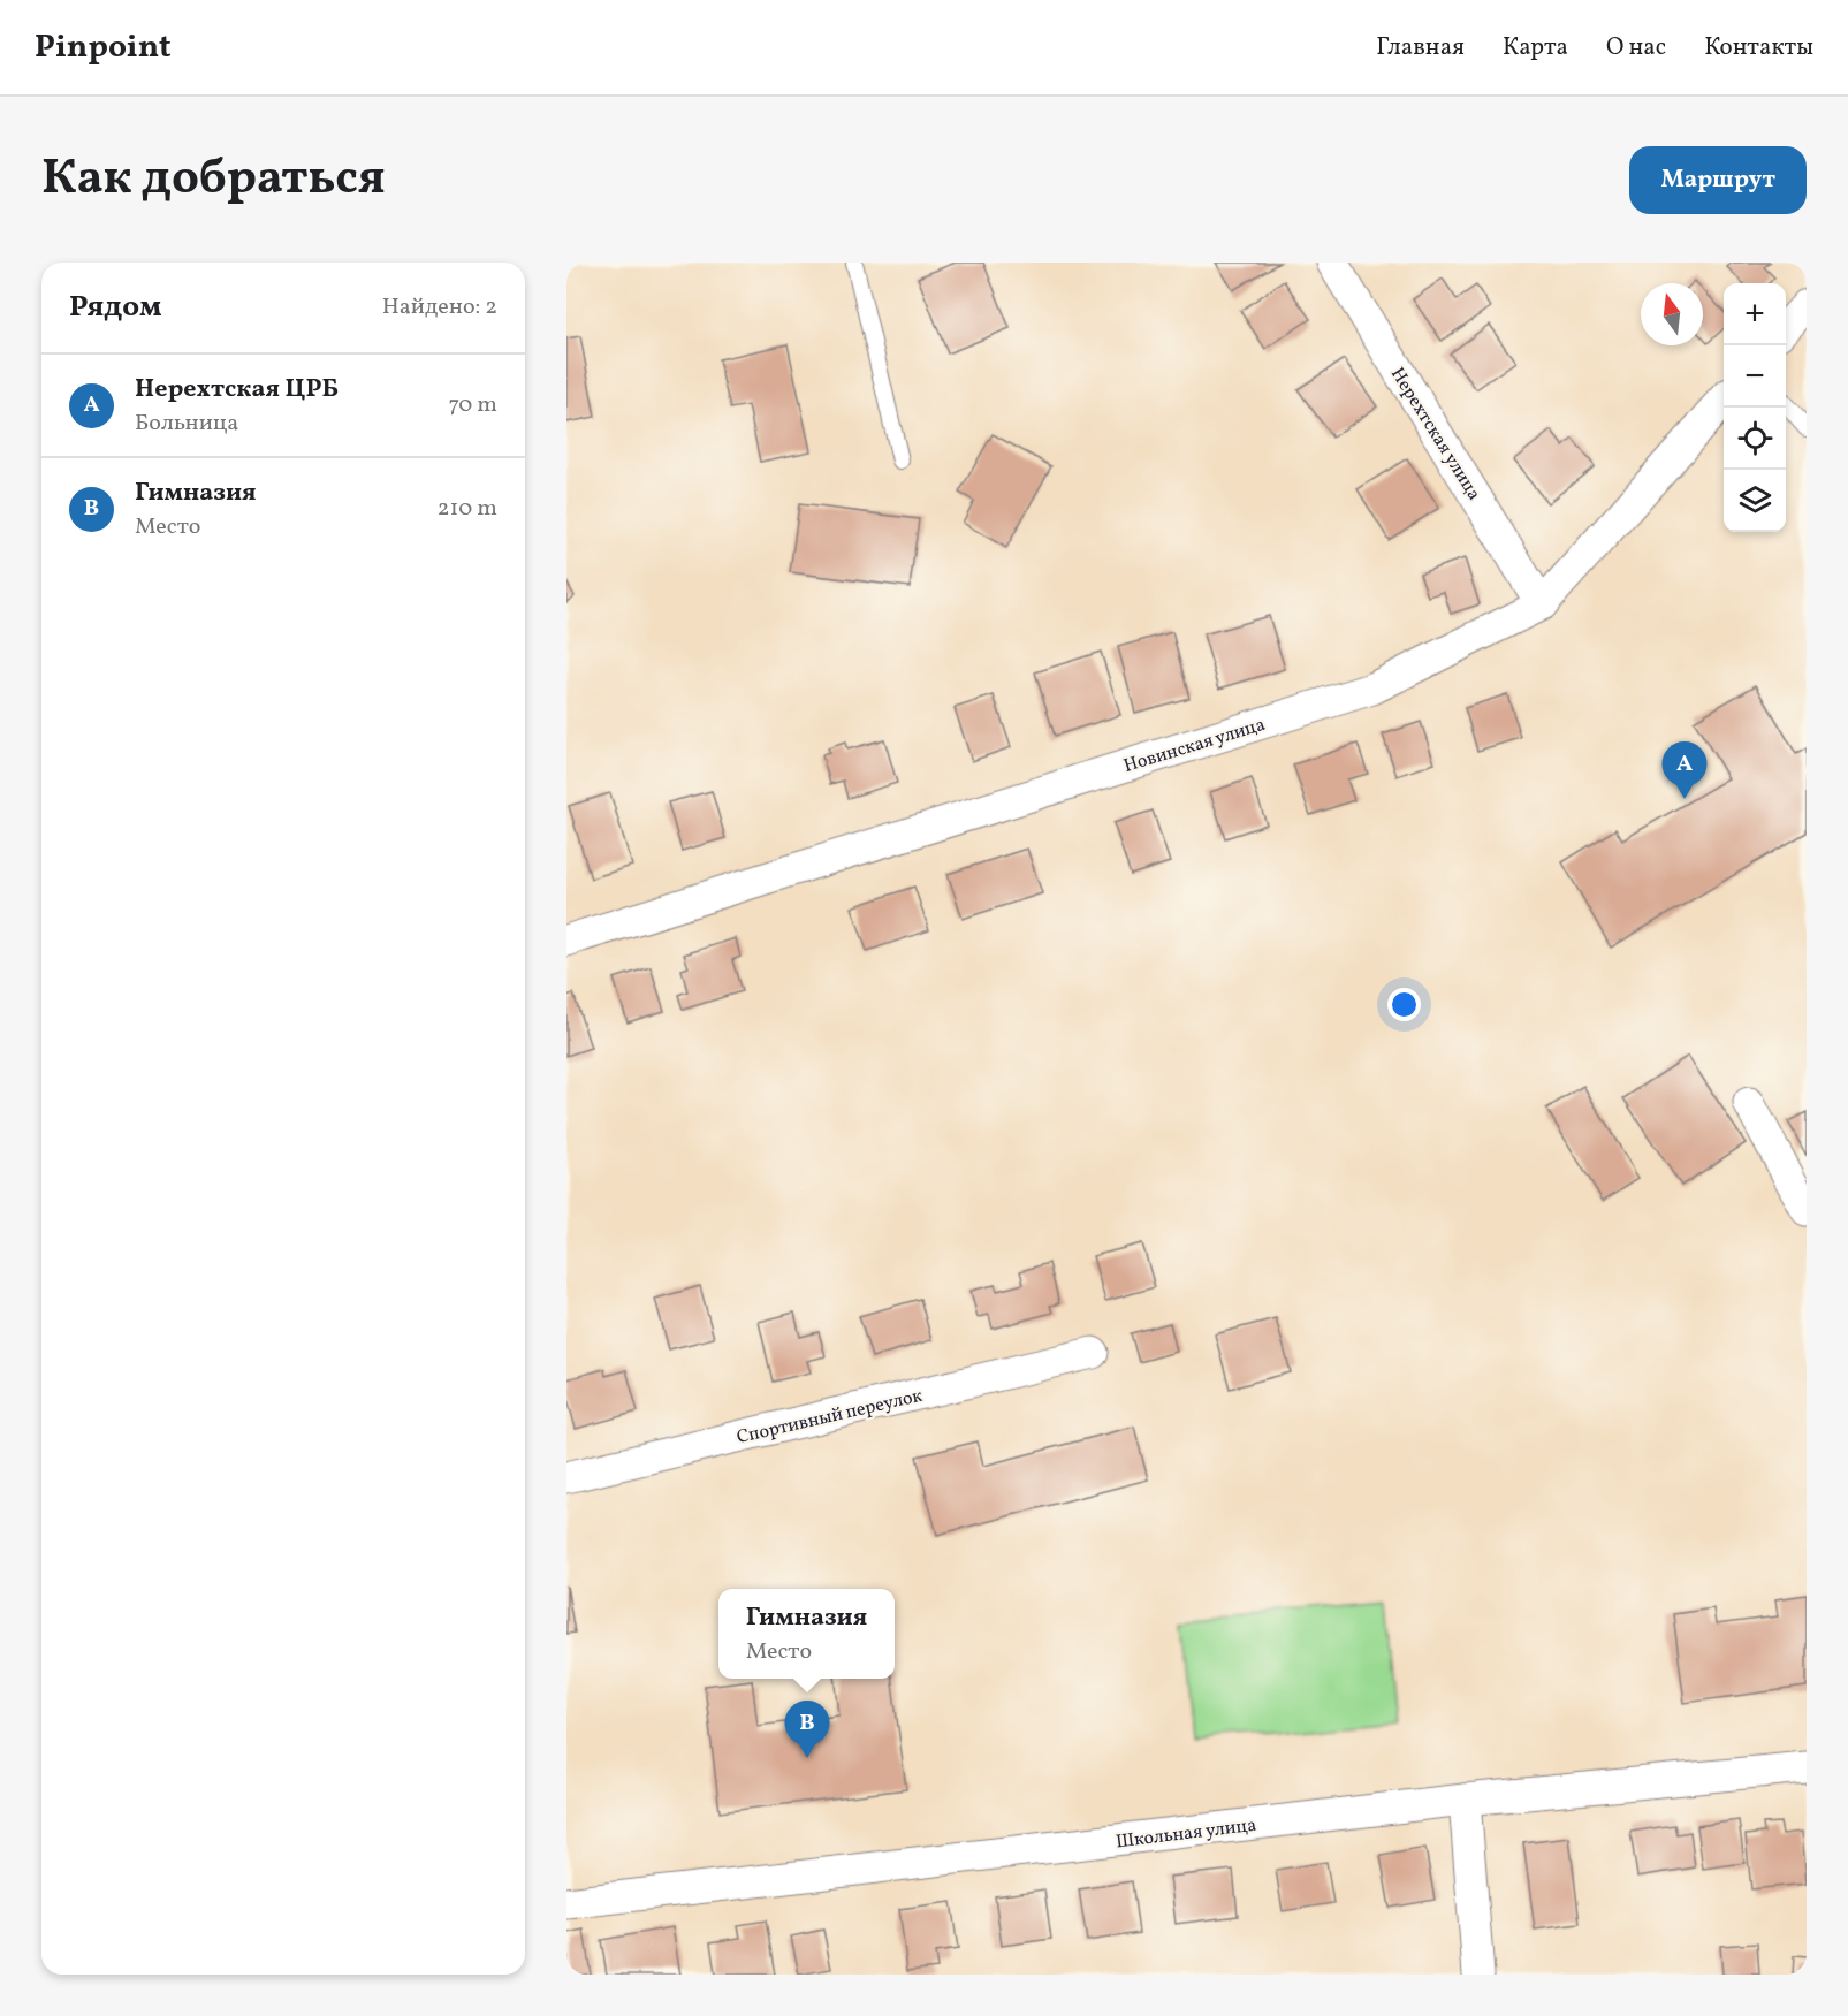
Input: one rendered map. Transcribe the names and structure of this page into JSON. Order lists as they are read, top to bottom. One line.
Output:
{"streets":{"street":["Нерехтская улица","Новинская улица","Спортивный переулок","Школьная улица"]},"crossings":[["Нерехтская улица","Новинская улица"]],"north":"top","page":{"header":"Pinpoint","nav":["Главная","Карта","О нас","Контакты"],"title":"Как добраться","buttons":"Маршрут","heading":["Рядом","Найдено: 2"],"map_buttons":["+","−"],"list":[{"mark":"A","name":"Нерехтская ЦРБ","note":"Больница","value":"70 m"},{"mark":"B","name":"Гимназия","note":"Место","value":"210 m"}],"pins":["A","B"],"popup":["Гимназия","Место"]}}
